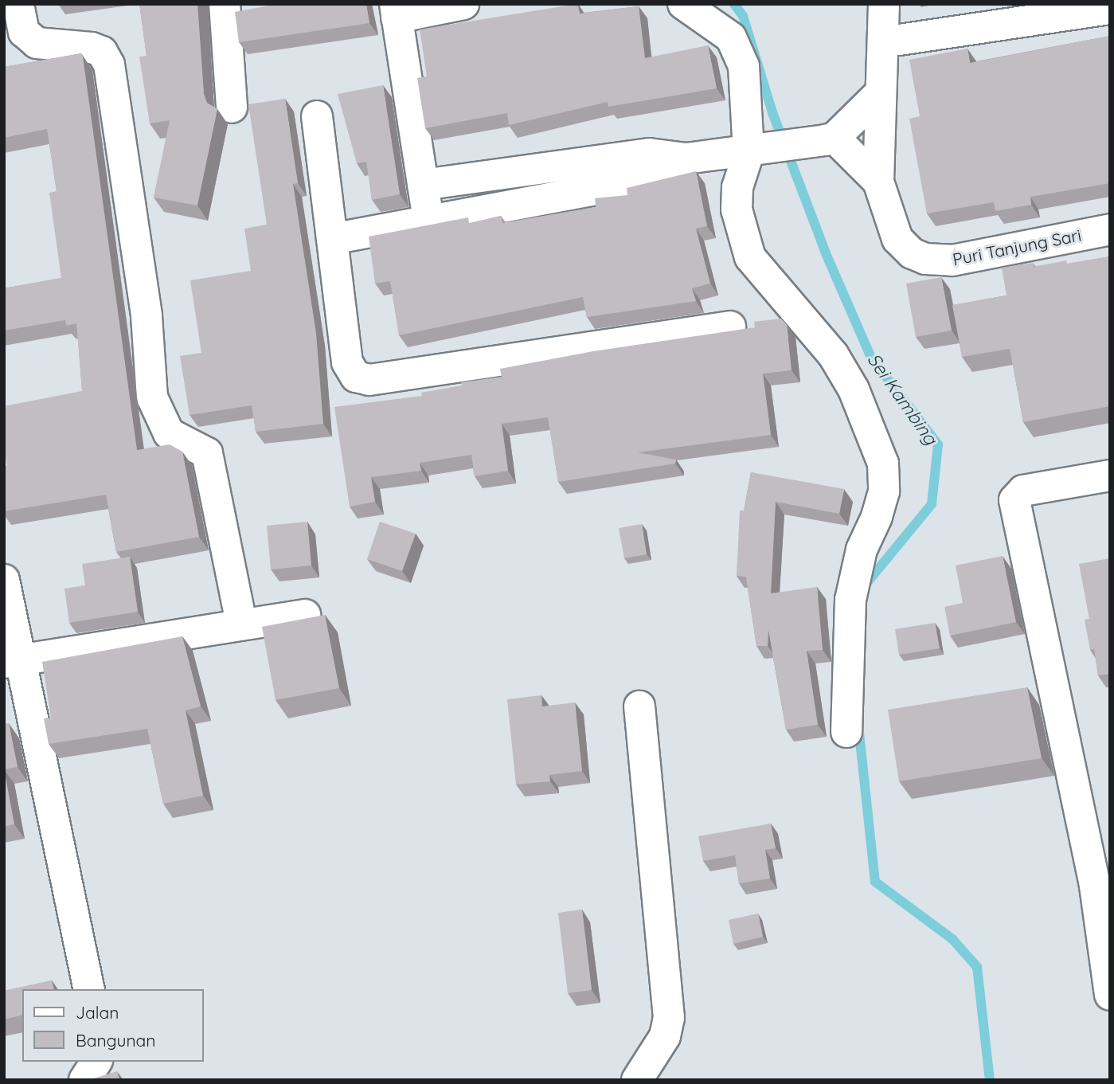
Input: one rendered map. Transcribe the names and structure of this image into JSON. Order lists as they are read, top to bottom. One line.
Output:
{"streets":{"street":["Puri Tanjung Sari"]},"water":["Sei Kambing"],"legend":["Jalan","Bangunan"]}
